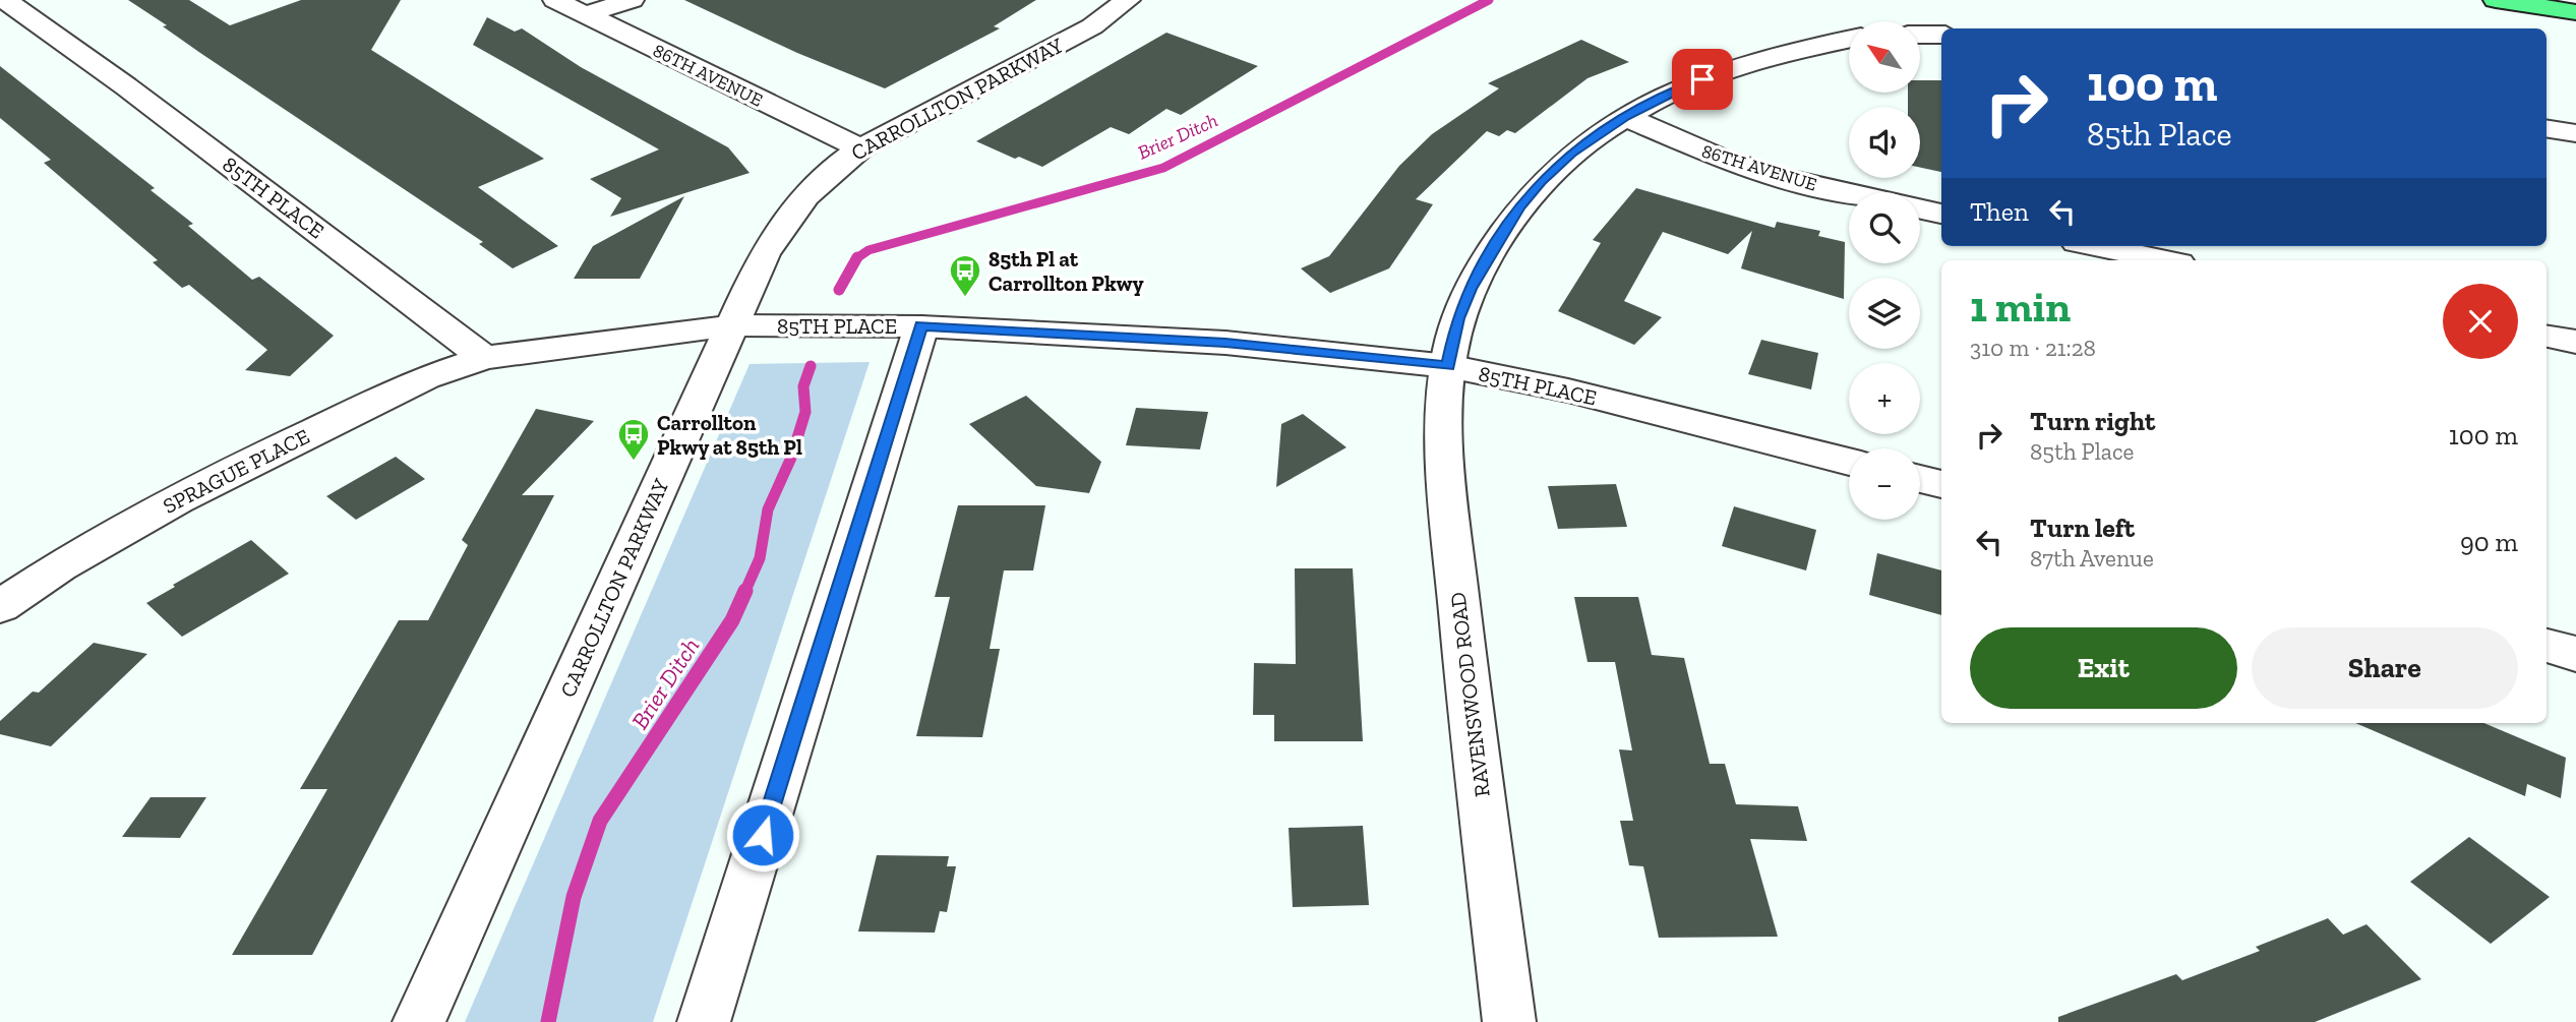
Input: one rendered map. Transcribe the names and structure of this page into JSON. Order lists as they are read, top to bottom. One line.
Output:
{"streets":{"street":["86TH AVENUE","CARROLLTON PARKWAY","85TH PLACE","SPRAGUE PLACE","RAVENSWOOD ROAD"]},"crossings":[["86TH AVENUE","CARROLLTON PARKWAY"],["86TH AVENUE","RAVENSWOOD ROAD"],["CARROLLTON PARKWAY","85TH PLACE"],["85TH PLACE","SPRAGUE PLACE"],["85TH PLACE","RAVENSWOOD ROAD"]],"water":["Brier Ditch"],"places":{"bus stop":["85th Pl at Carrollton Pkwy","Carrollton Pkwy at 85th Pl"]},"north":"top left","page":{"map_buttons":["+","−"],"turn":["100 m","85th Place"],"then":"Then","heading":["1 min","310 m · 21:28"],"list":[{"name":"Turn right","note":"85th Place","value":"100 m"},{"name":"Turn left","note":"87th Avenue","value":"90 m"}],"buttons":["Exit","Share"]}}
